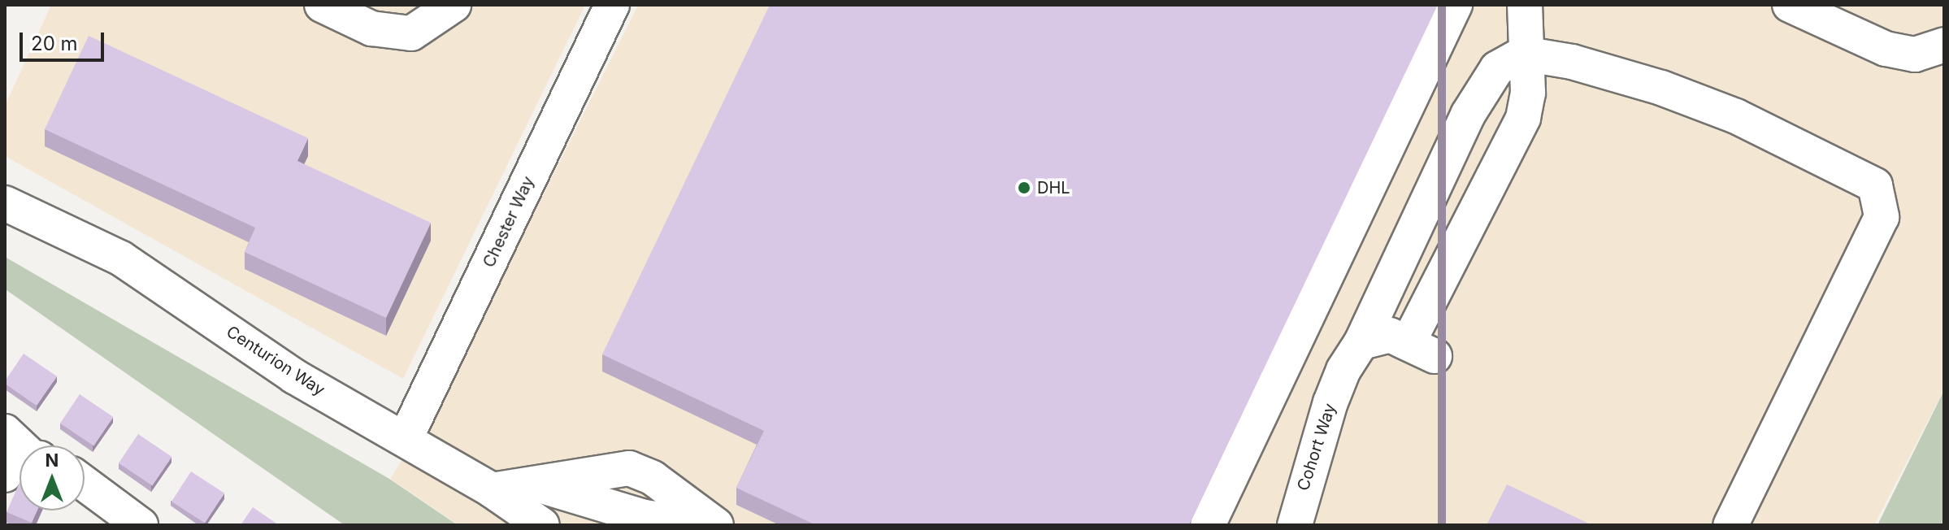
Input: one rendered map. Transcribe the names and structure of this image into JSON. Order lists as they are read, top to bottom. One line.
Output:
{"streets":{"street":["Chester Way","Centurion Way","Cohort Way"]},"crossings":[["Chester Way","Centurion Way"]],"places":["DHL"],"scale_bar":"20 m","north":"top"}
